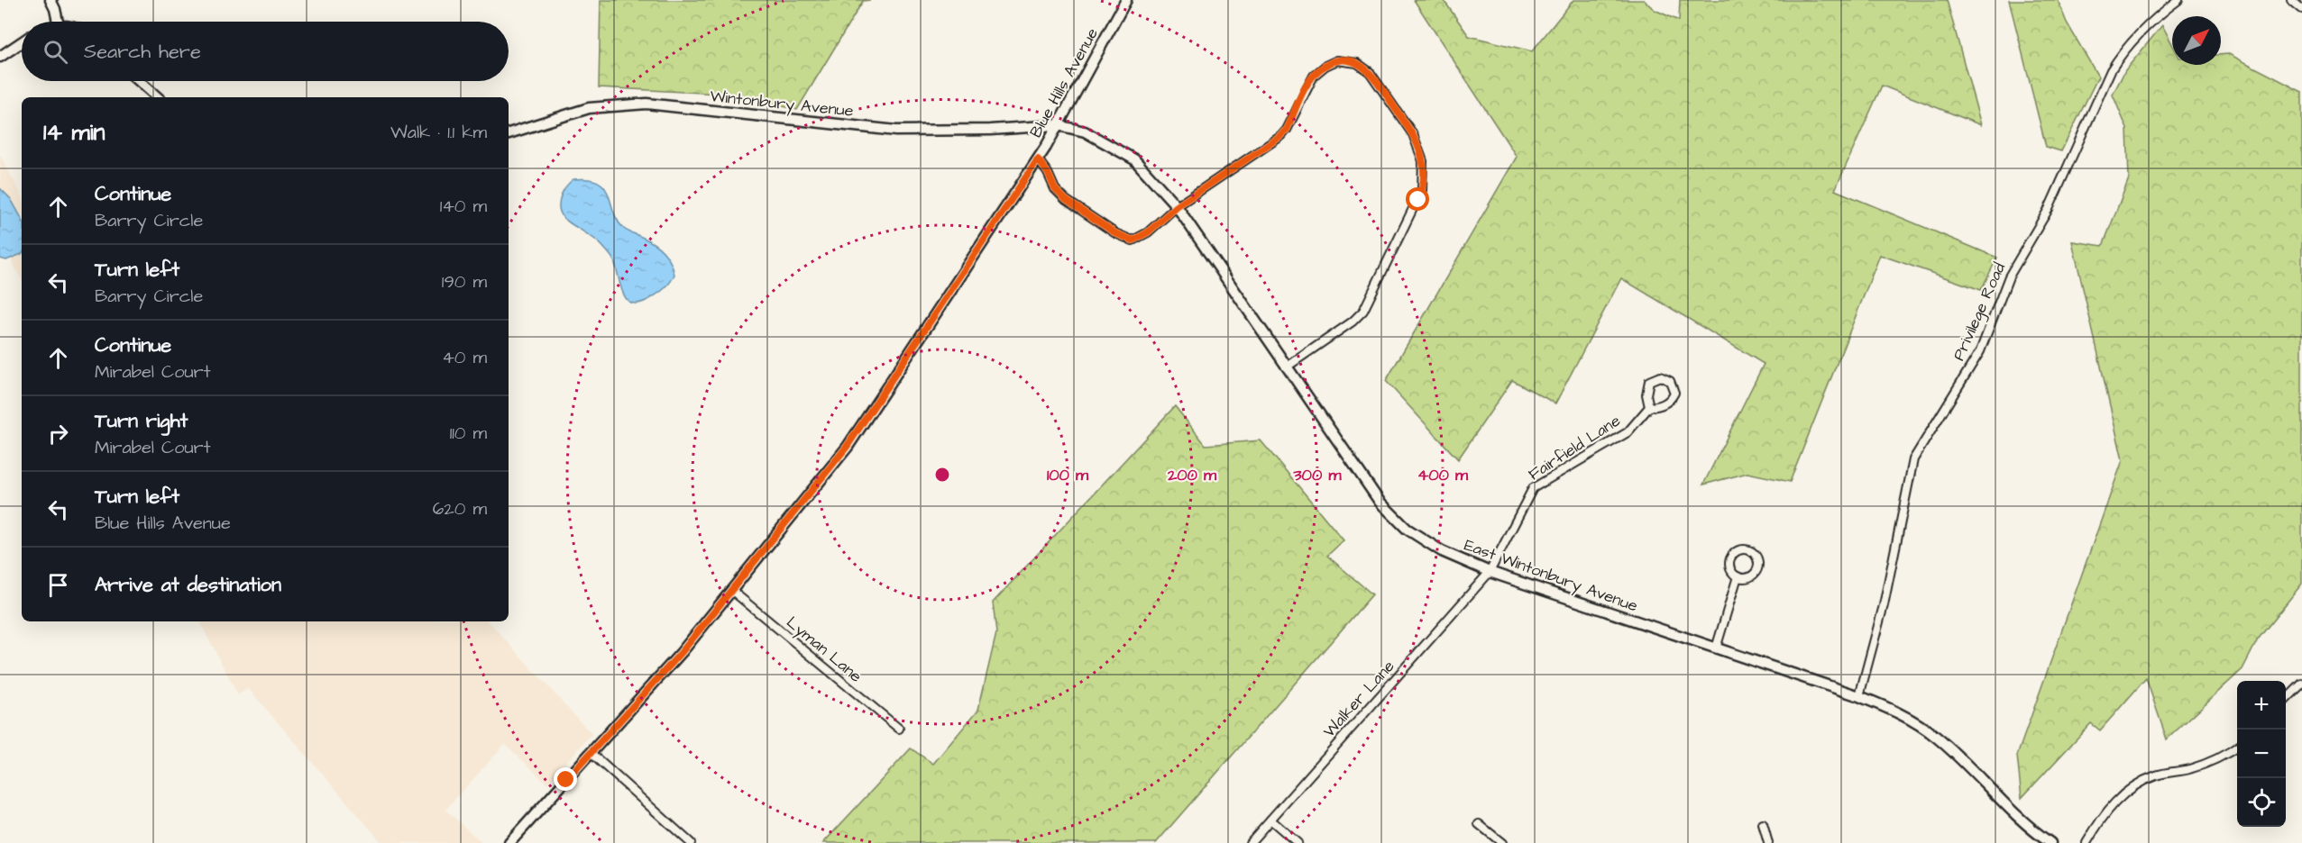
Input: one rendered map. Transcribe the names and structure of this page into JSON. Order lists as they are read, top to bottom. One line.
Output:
{"streets":{"main road":["Blue Hills Avenue","Wintonbury Avenue","East Wintonbury Avenue"],"street":["Privilege Road","Fairfield Lane","Lyman Lane","Walker Lane"]},"crossings":[["Blue Hills Avenue","Wintonbury Avenue"],["Blue Hills Avenue","East Wintonbury Avenue"],["Blue Hills Avenue","Lyman Lane"],["Wintonbury Avenue","East Wintonbury Avenue"],["Privilege Road","East Wintonbury Avenue"],["Fairfield Lane","East Wintonbury Avenue"],["Fairfield Lane","Walker Lane"],["East Wintonbury Avenue","Walker Lane"]],"north":"top right","page":{"search":"Search here","heading":["14 min","Walk · 1.1 km"],"list":[["Continue","Barry Circle","140 m"],["Turn left","Barry Circle","190 m"],["Continue","Mirabel Court","40 m"],["Turn right","Mirabel Court","110 m"],["Turn left","Blue Hills Avenue","620 m"],"Arrive at destination"],"map_buttons":["+","−"]},"rings":["100 m","200 m","300 m","400 m"]}
